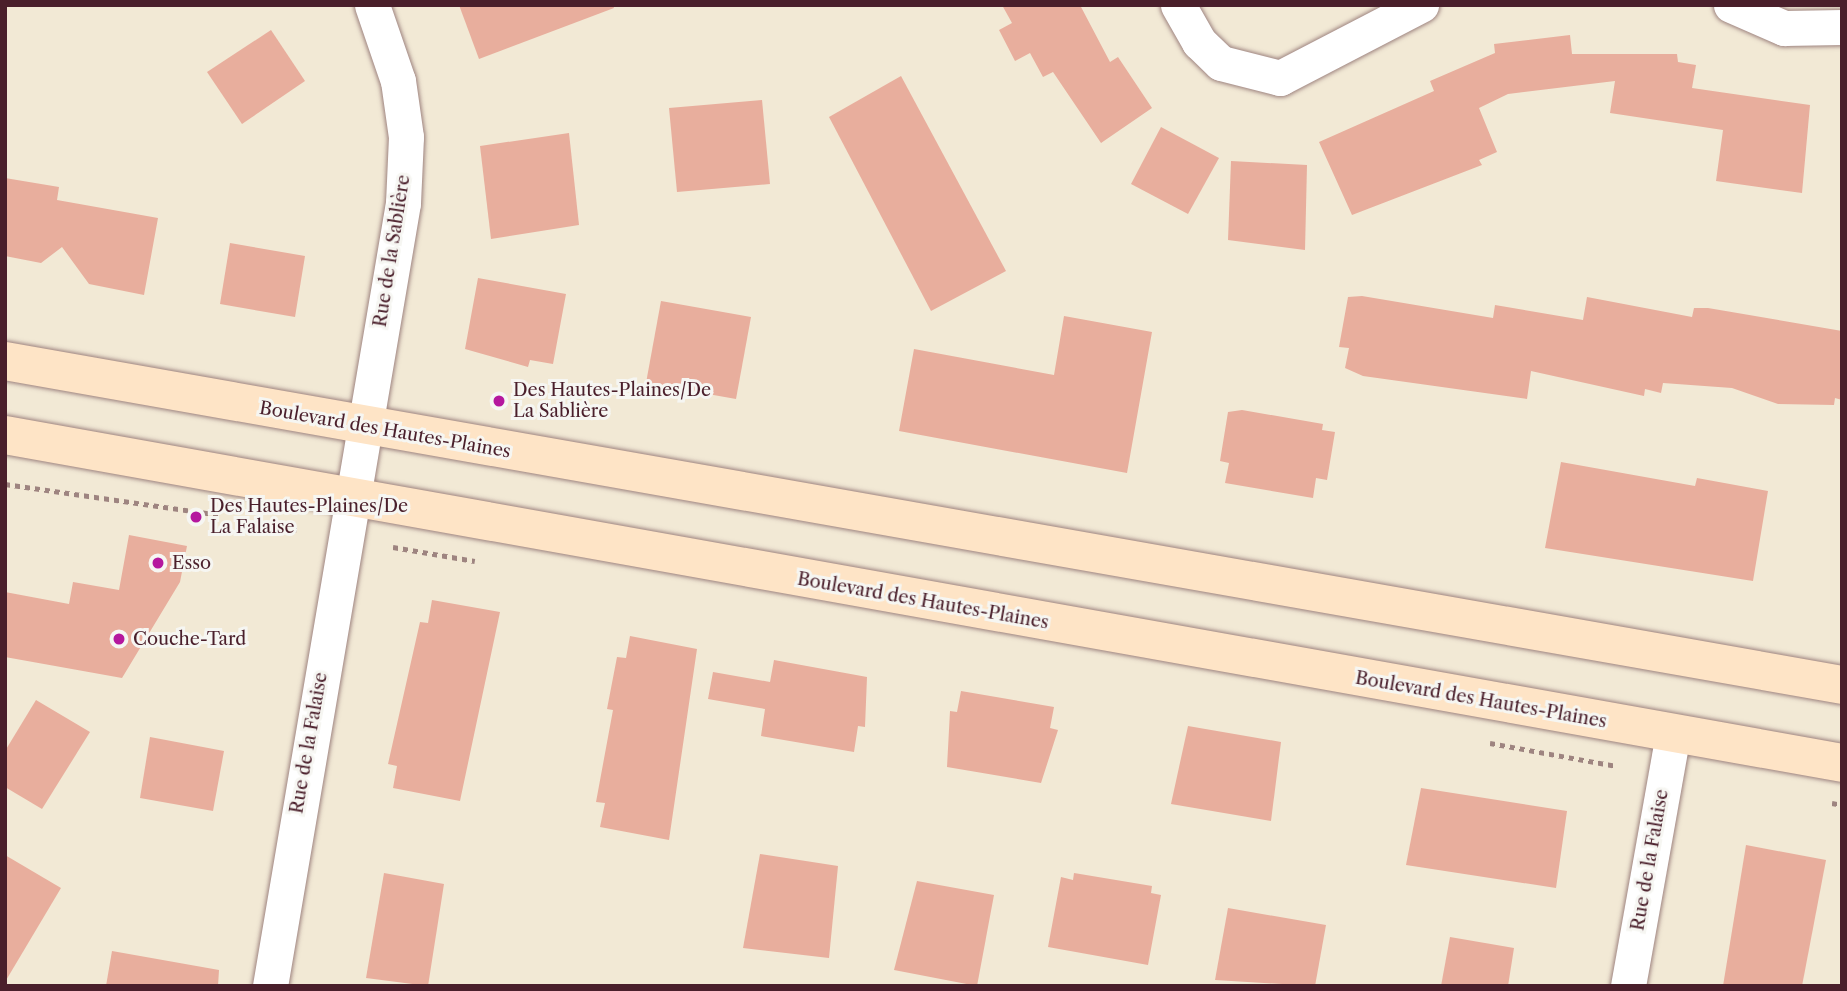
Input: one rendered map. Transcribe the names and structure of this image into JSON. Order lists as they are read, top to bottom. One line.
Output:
{"streets":{"street":["Rue de la Sablière","Boulevard des Hautes-Plaines","Rue de la Falaise"]},"crossings":[["Rue de la Sablière","Boulevard des Hautes-Plaines"],["Rue de la Sablière","Rue de la Falaise"],["Boulevard des Hautes-Plaines","Rue de la Falaise"]],"places":["Des Hautes-Plaines/De La Sablière","Des Hautes-Plaines/De La Falaise","Esso","Couche-Tard"]}
